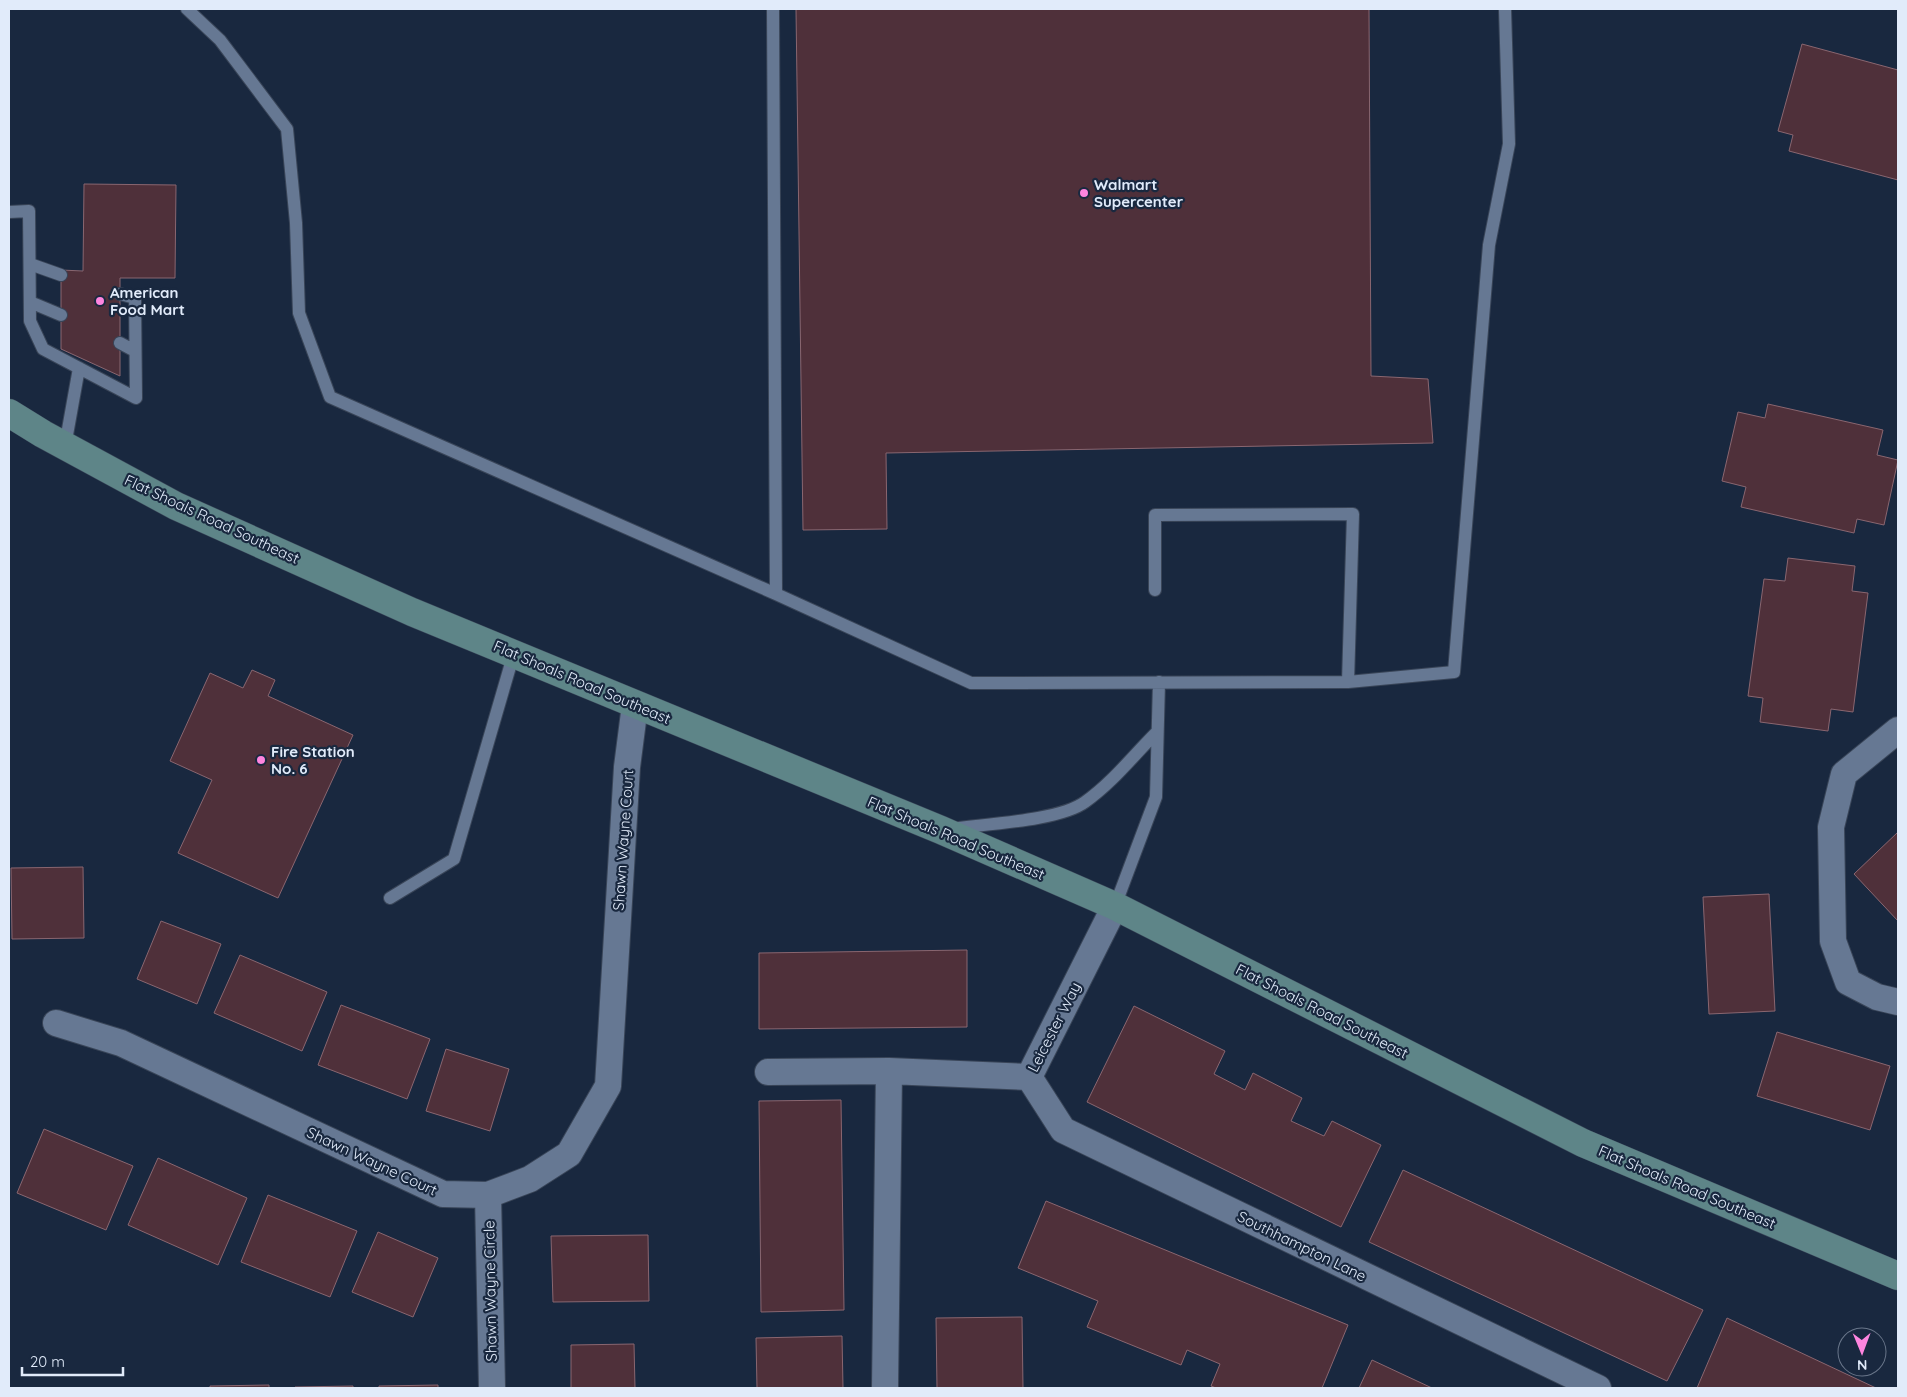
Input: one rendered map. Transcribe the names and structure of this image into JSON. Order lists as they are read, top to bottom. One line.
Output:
{"streets":{"street":["Flat Shoals Road Southeast","Shawn Wayne Court","Leicester Way","Southhampton Lane","Shawn Wayne Circle"]},"crossings":[["Flat Shoals Road Southeast","Shawn Wayne Court"],["Flat Shoals Road Southeast","Leicester Way"],["Shawn Wayne Court","Shawn Wayne Circle"],["Leicester Way","Southhampton Lane"]],"places":["Walmart Supercenter","American Food Mart","Fire Station No. 6"],"scale_bar":"20 m","north":"bottom"}
